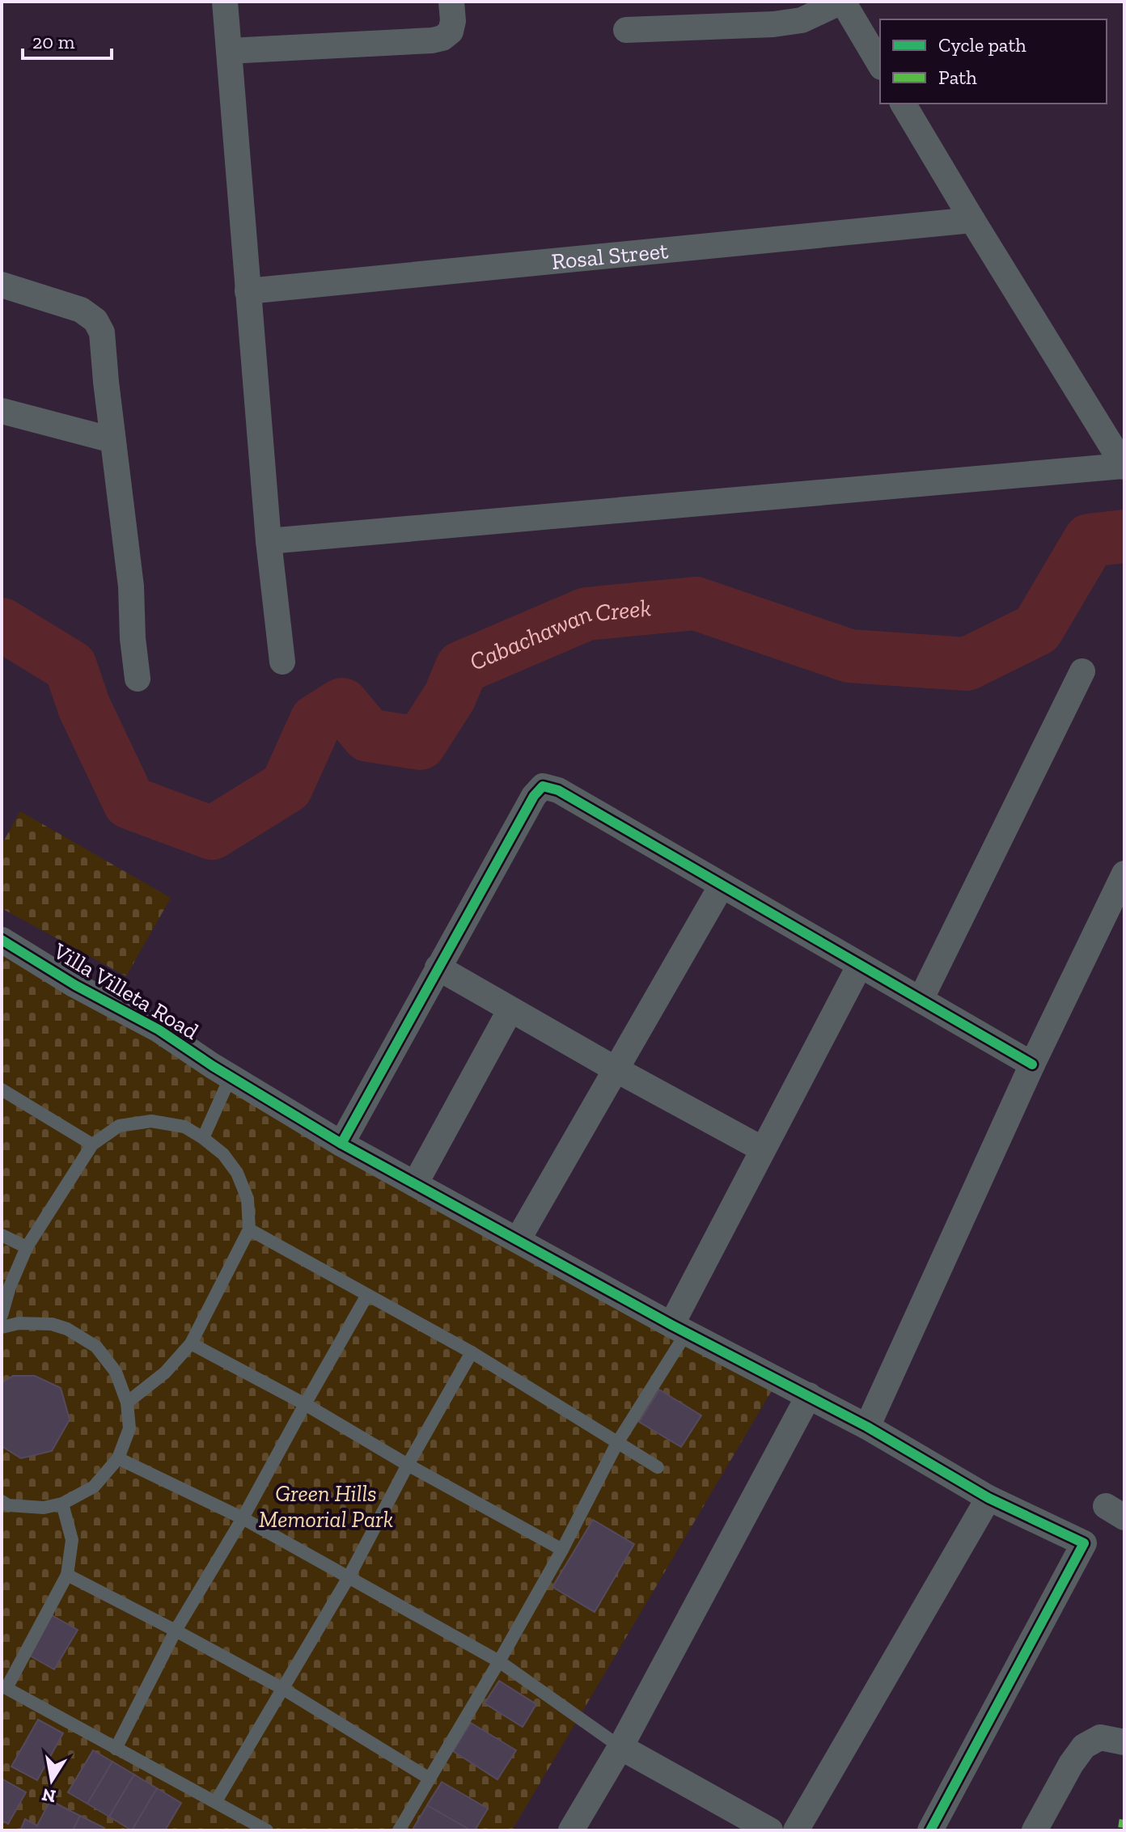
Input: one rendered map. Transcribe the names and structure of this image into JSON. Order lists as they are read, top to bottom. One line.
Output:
{"streets":{"street":["Rosal Street","Villa Villeta Road"]},"water":["Cabachawan Creek"],"parks":["Green Hills Memorial Park"],"legend":["Cycle path","Path"],"scale_bar":"20 m","north":"bottom"}
